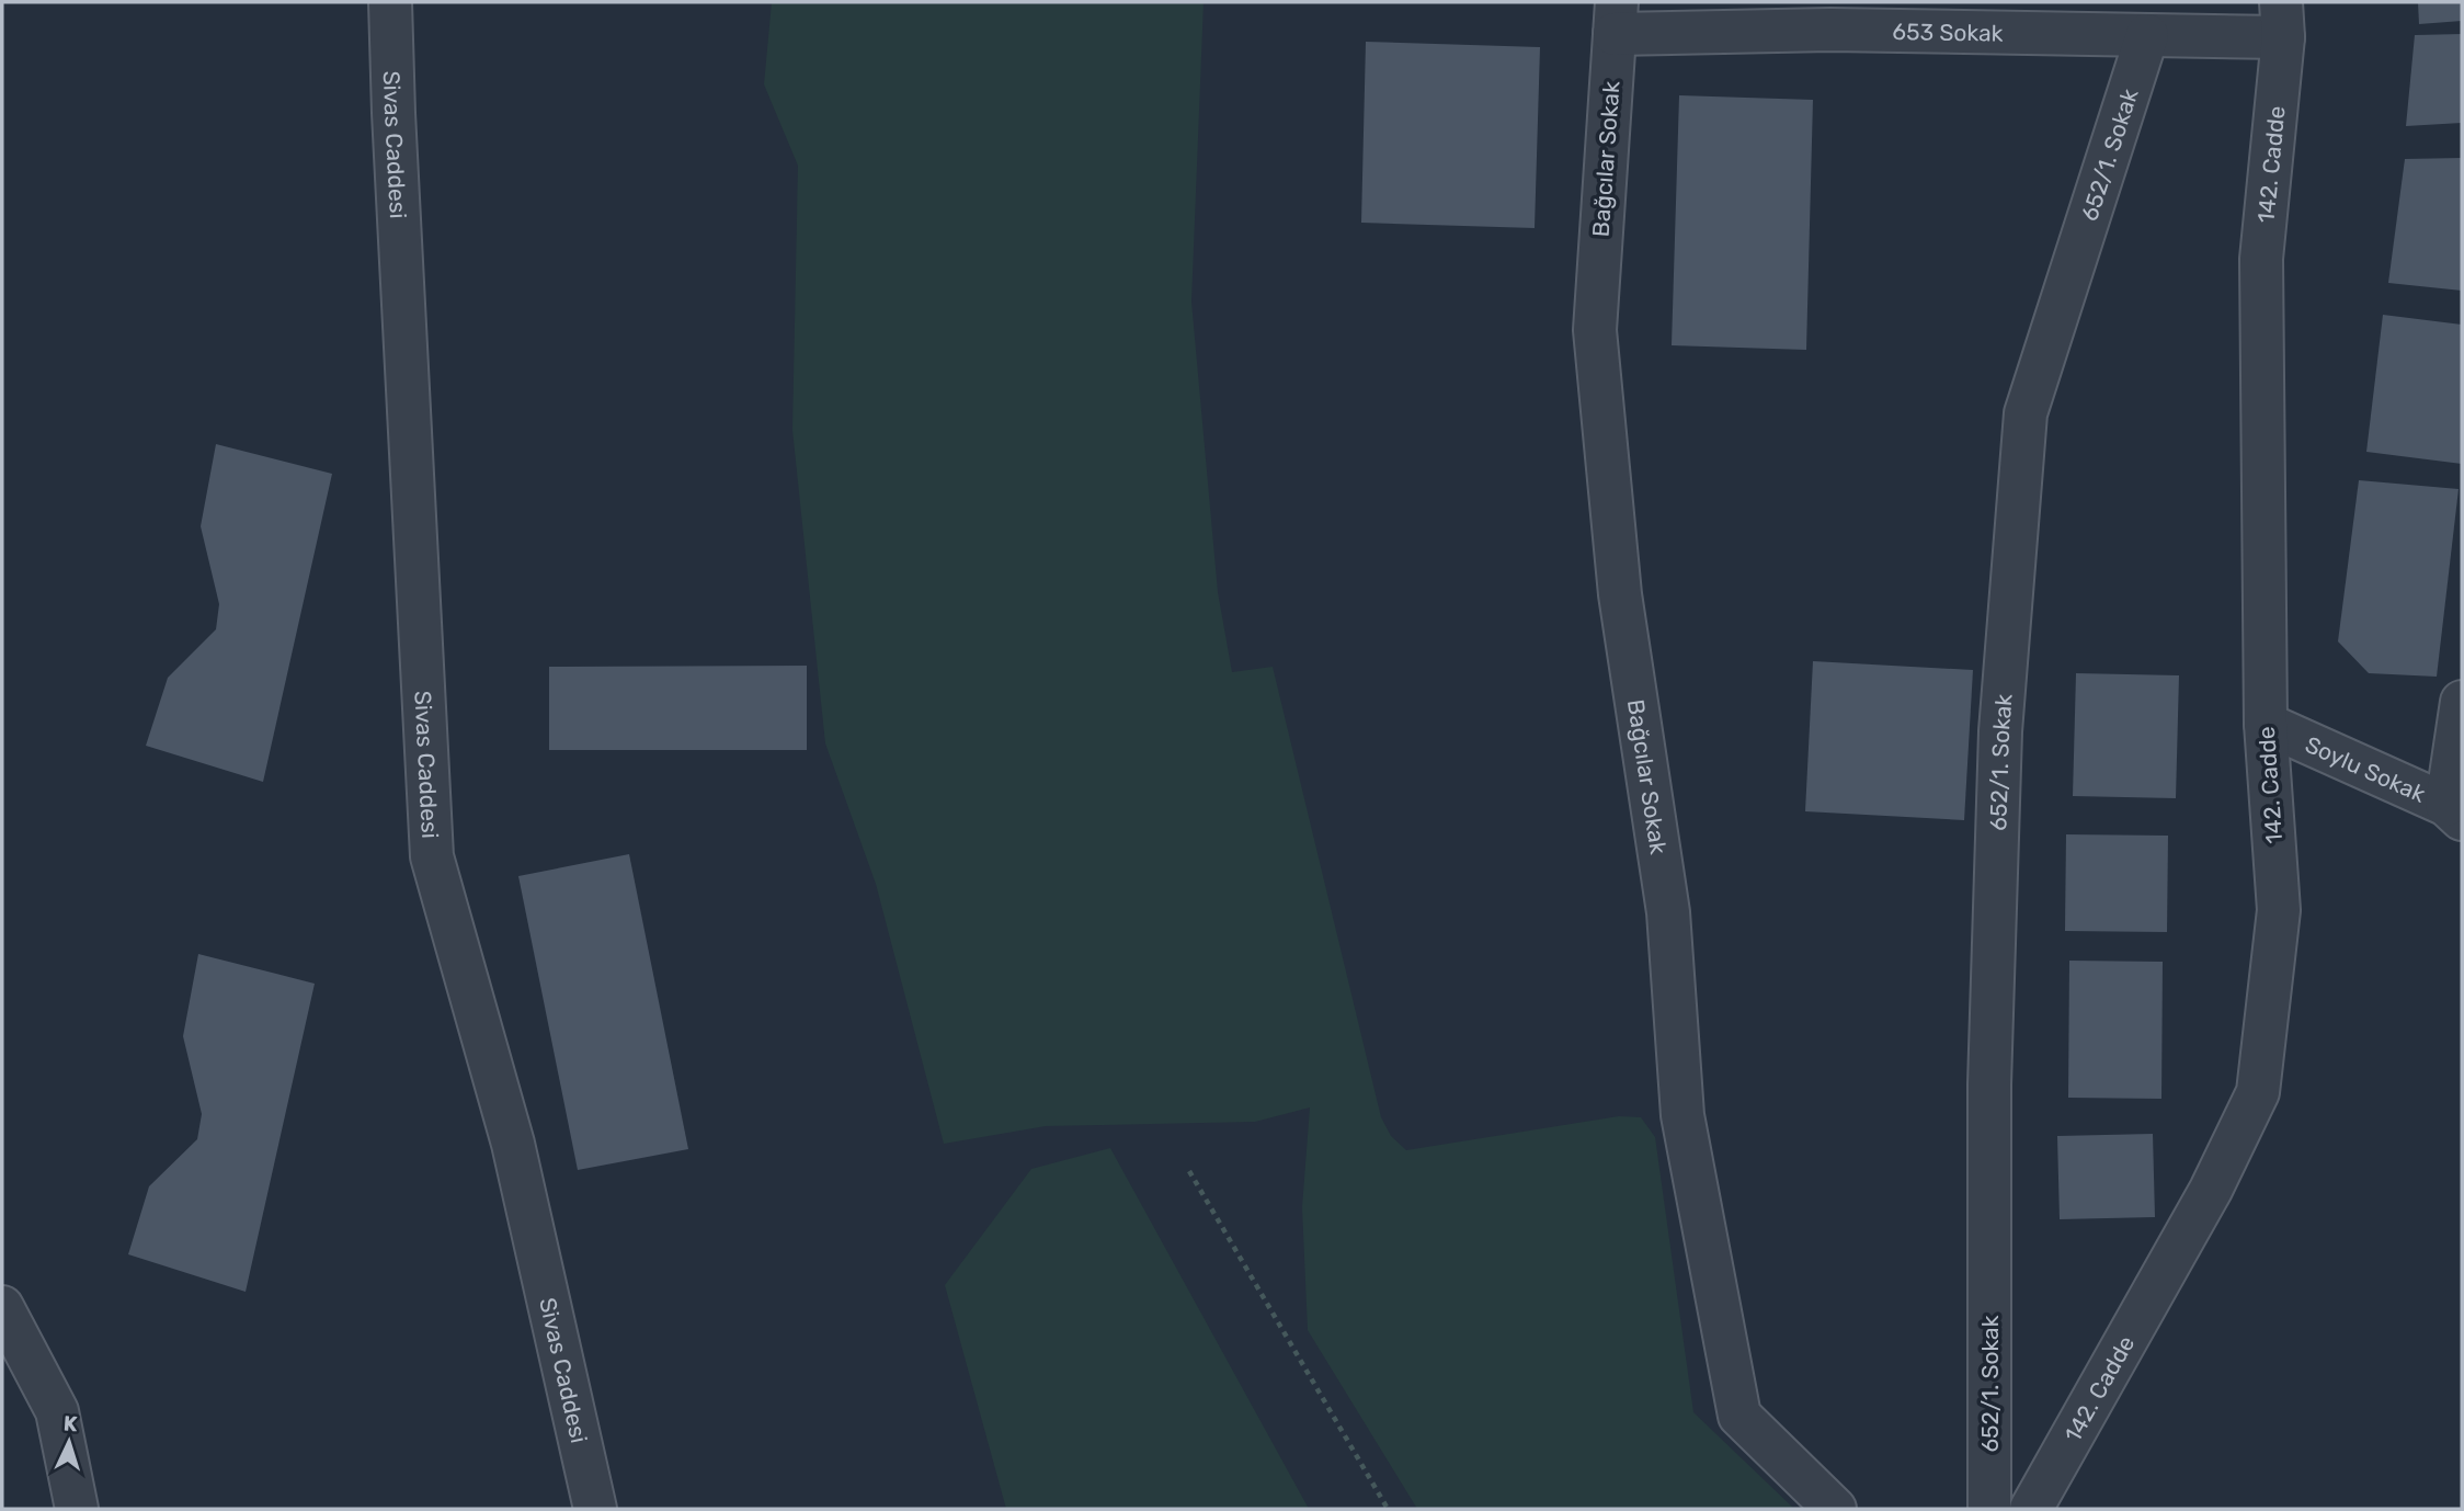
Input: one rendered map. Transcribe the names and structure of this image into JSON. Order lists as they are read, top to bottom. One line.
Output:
{"streets":{"street":["653 Sokak","Sivas Caddesi","652/1. Sokak","Bağcılar Sokak","142. Cadde","Soylu Sokak"]},"crossings":[["653 Sokak","652/1. Sokak"],["653 Sokak","Bağcılar Sokak"],["653 Sokak","142. Cadde"],["142. Cadde","Soylu Sokak"]],"north":"top"}
